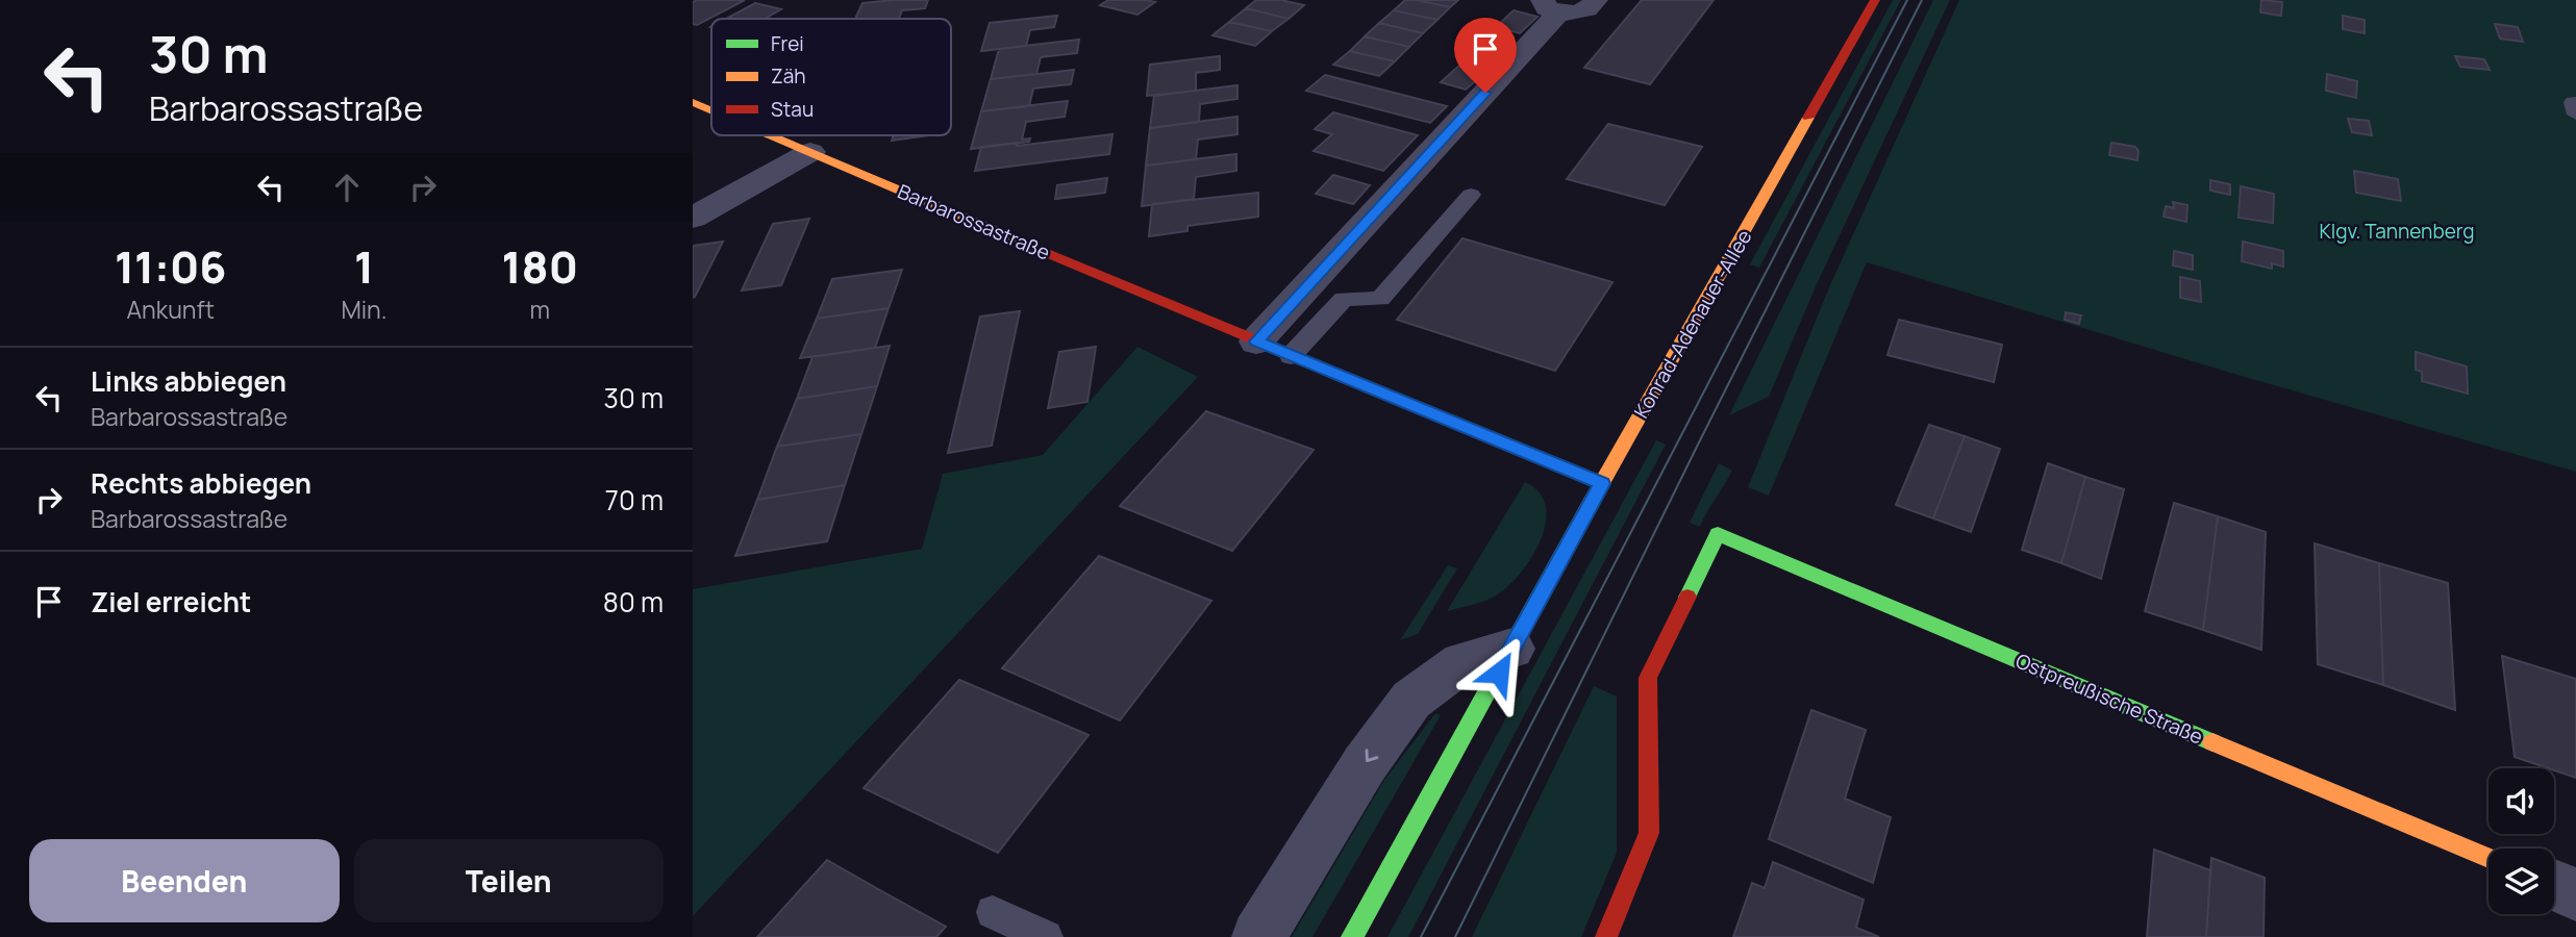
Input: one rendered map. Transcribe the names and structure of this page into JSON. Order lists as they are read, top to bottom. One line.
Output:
{"streets":{"street":["Barbarossastraße","Konrad-Adenauer-Allee","Ostpreußische Straße"]},"crossings":[["Barbarossastraße","Konrad-Adenauer-Allee"]],"parks":["Klgv. Tannenberg"],"legend":["Frei","Zäh","Stau"],"page":{"turn":["30 m","Barbarossastraße"],"eta":["11:06","Ankunft","1","Min.","180","m"],"list":[{"name":"Links abbiegen","note":"Barbarossastraße","value":"30 m"},{"name":"Rechts abbiegen","note":"Barbarossastraße","value":"70 m"},{"name":"Ziel erreicht","value":"80 m"}],"buttons":["Beenden","Teilen"]}}
